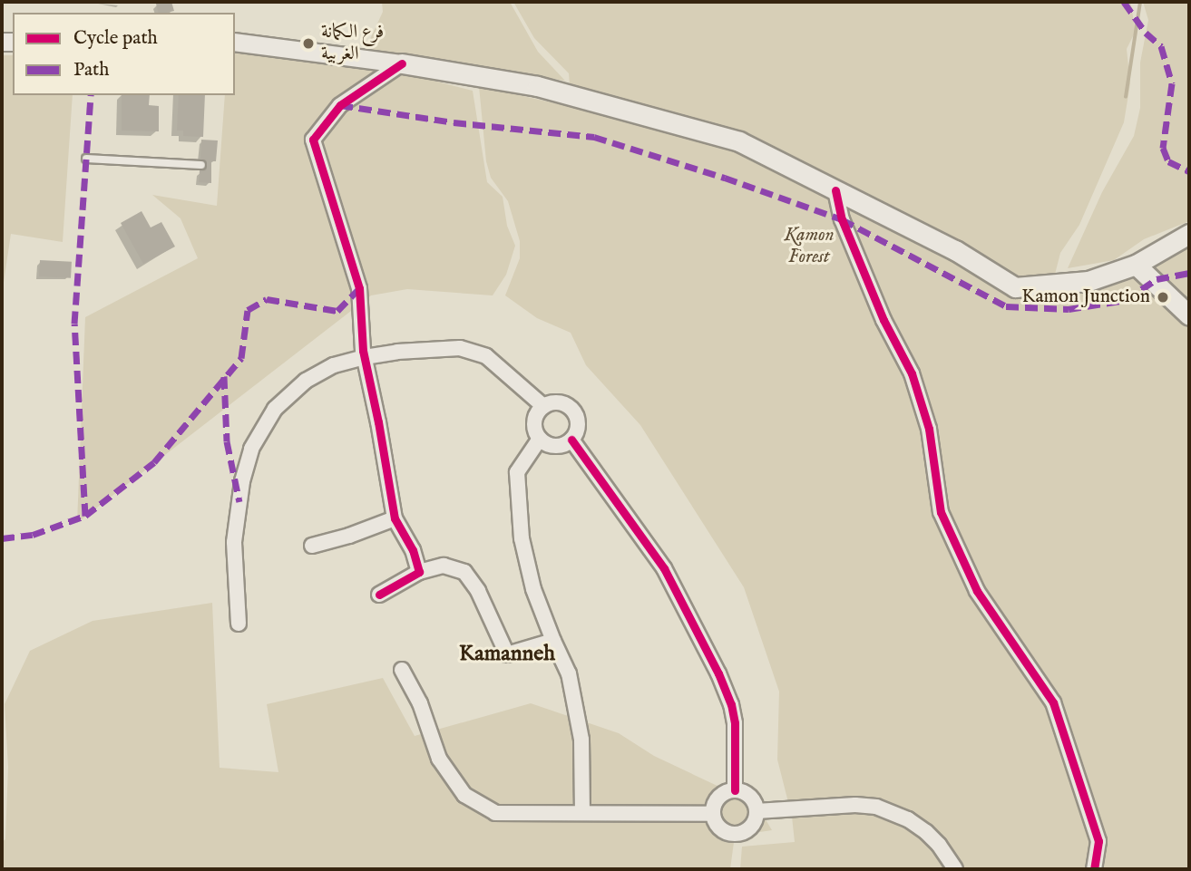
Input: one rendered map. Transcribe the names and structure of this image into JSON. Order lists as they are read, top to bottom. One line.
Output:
{"districts":["Kamanneh"],"parks":["Kamon Forest"],"places":["فرع الكمانة الغربية","Kamon Junction"],"legend":["Cycle path","Path"]}
